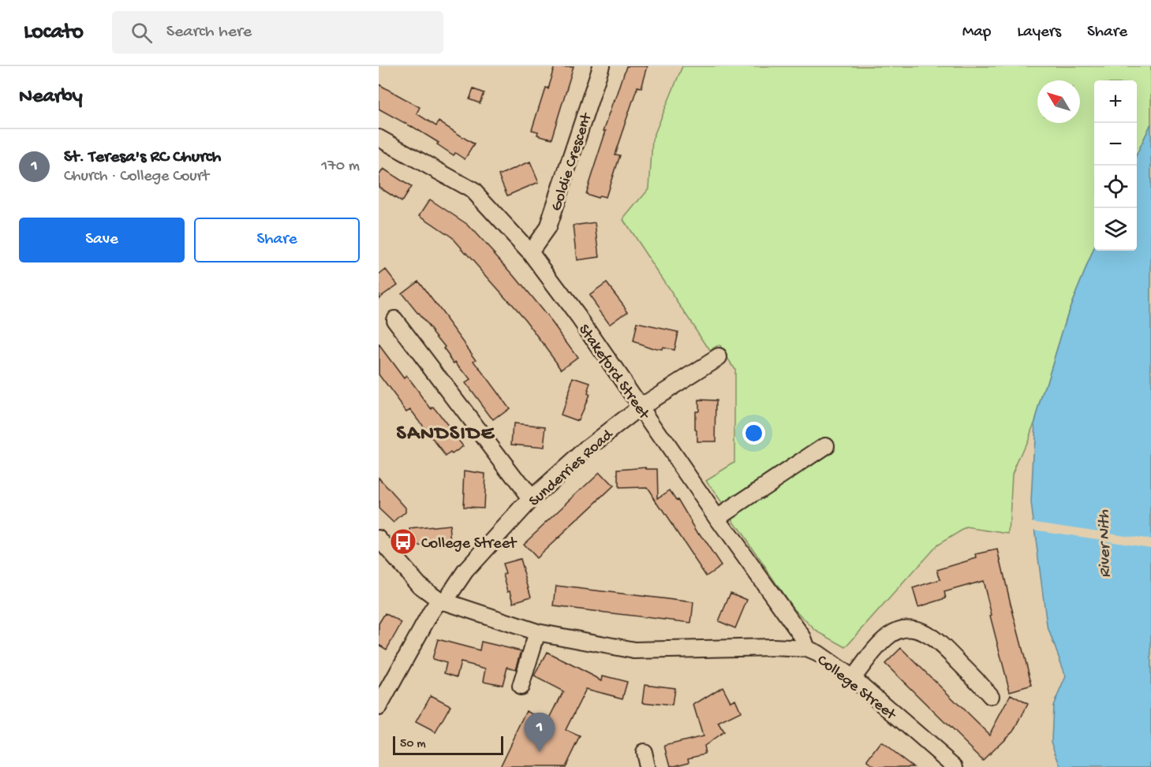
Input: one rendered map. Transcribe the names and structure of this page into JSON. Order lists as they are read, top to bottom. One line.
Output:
{"streets":{"street":["Goldie Crescent","Stakeford Street","Sunderries Road","College Street"]},"crossings":[["Goldie Crescent","Stakeford Street"],["Stakeford Street","Sunderries Road"],["Stakeford Street","College Street"],["Sunderries Road","College Street"]],"districts":["SANDSIDE"],"water":["River Nith"],"places":{"bus stop":["College Street"]},"scale_bar":"50 m","north":"top left","page":{"header":"Locato","search":"Search here","nav":["Map","Layers","Share"],"heading":"Nearby","map_buttons":["+","−"],"list":[{"mark":"1","name":"St. Teresa's RC Church","note":"Church · College Court","value":"170 m"}],"buttons":["Save","Share"],"pins":"1","scale":"50 m"}}
